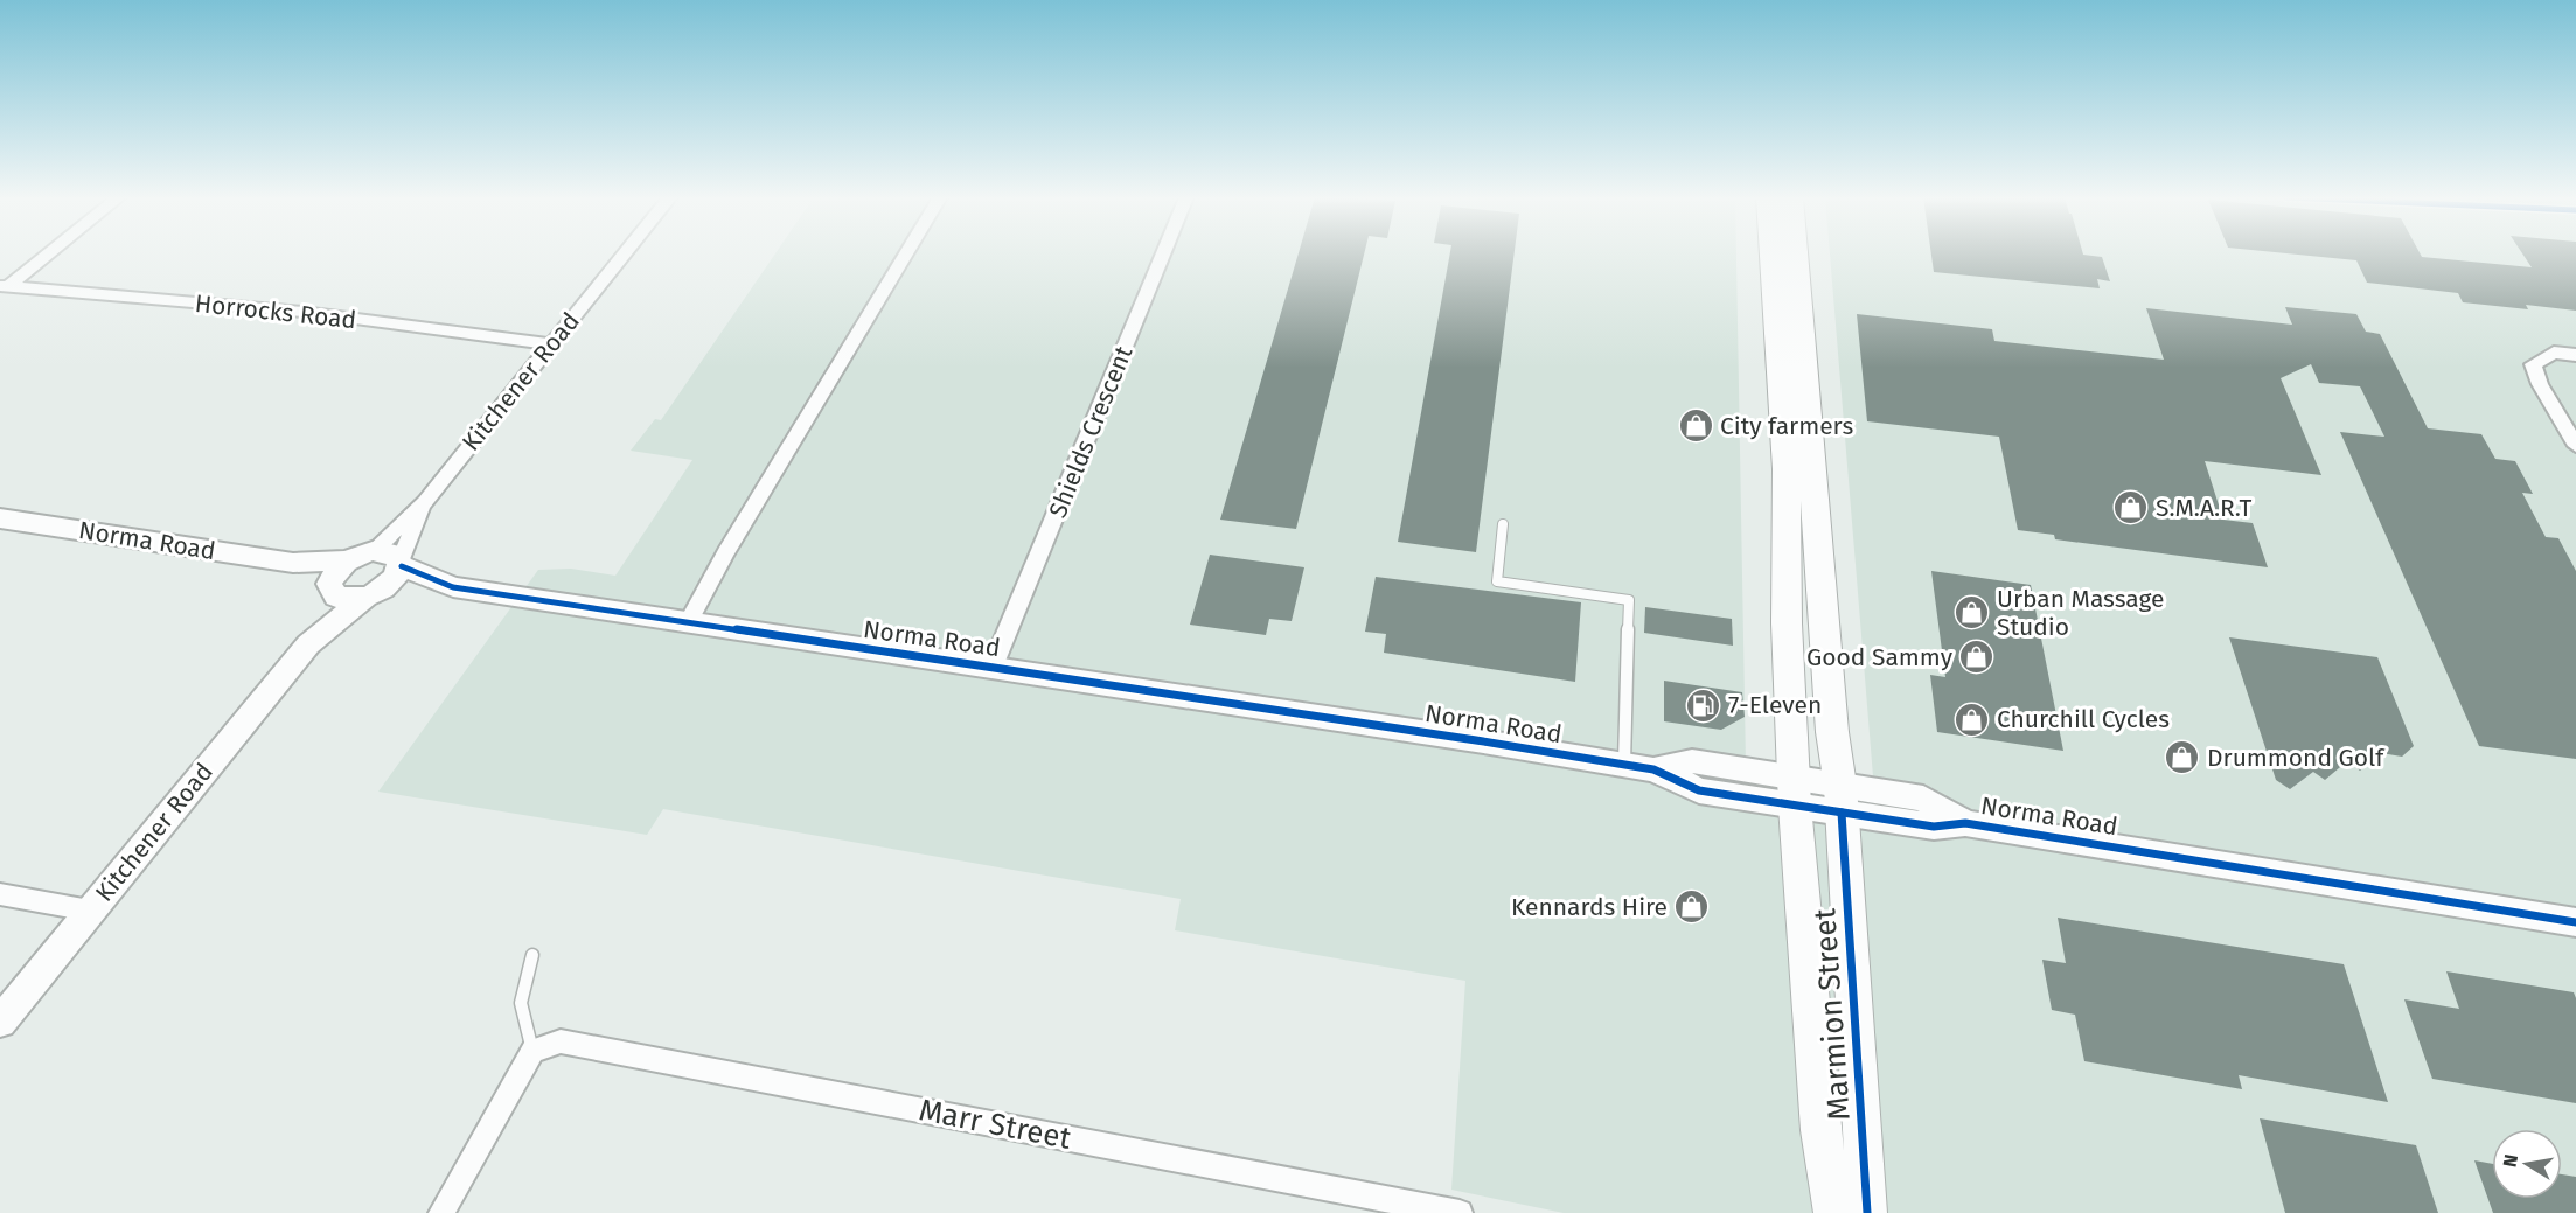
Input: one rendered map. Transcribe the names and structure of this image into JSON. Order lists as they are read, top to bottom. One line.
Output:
{"streets":{"main road":["Marmion Street"],"street":["Horrocks Road","Kitchener Road","Shields Crescent","Norma Road","Marr Street"]},"crossings":[["Horrocks Road","Kitchener Road"],["Kitchener Road","Norma Road"],["Shields Crescent","Norma Road"],["Norma Road","Marmion Street"]],"places":{"shop":["City farmers","S.M.A.R.T","Urban Massage Studio","Good Sammy","Churchill Cycles","Drummond Golf","Kennards Hire"],"fuel station":["7-Eleven"]},"north":"left"}
